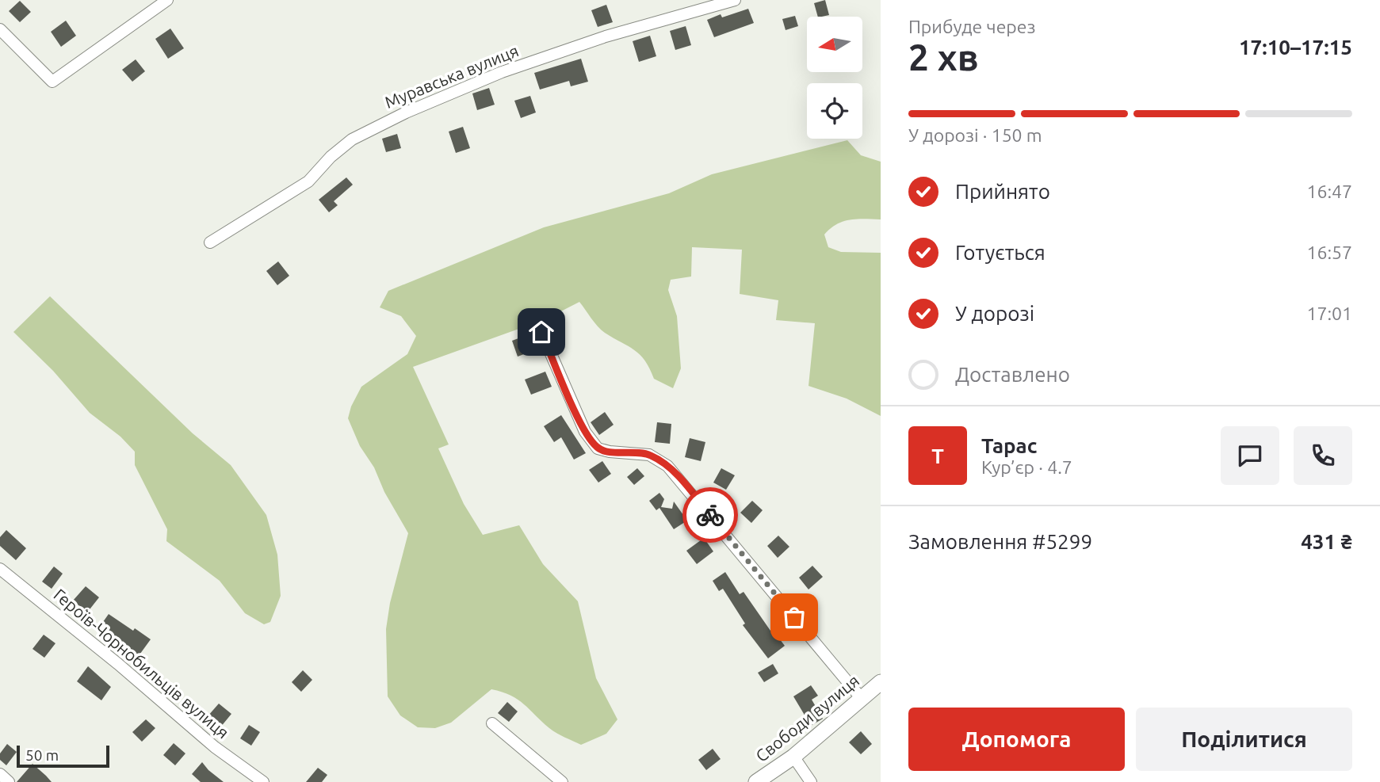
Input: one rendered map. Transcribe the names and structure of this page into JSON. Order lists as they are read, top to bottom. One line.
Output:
{"streets":{"street":["Муравська вулиця","Героїв-Чорнобильців вулиця","Свободи вулиця"]},"scale_bar":"50 m","north":"left","page":{"heading":["2 хв","Прибуде через","17:10–17:15"],"panel":["Тарас","Кур’єр · 4.7","Замовлення #5299","431 ₴"],"bar":"У дорозі · 150 m","list":[["Прийнято","16:47"],["Готується","16:57"],["У дорозі","17:01"],"Доставлено"],"round":"Т","buttons":["Допомога","Поділитися"],"scale":"50 m"}}
